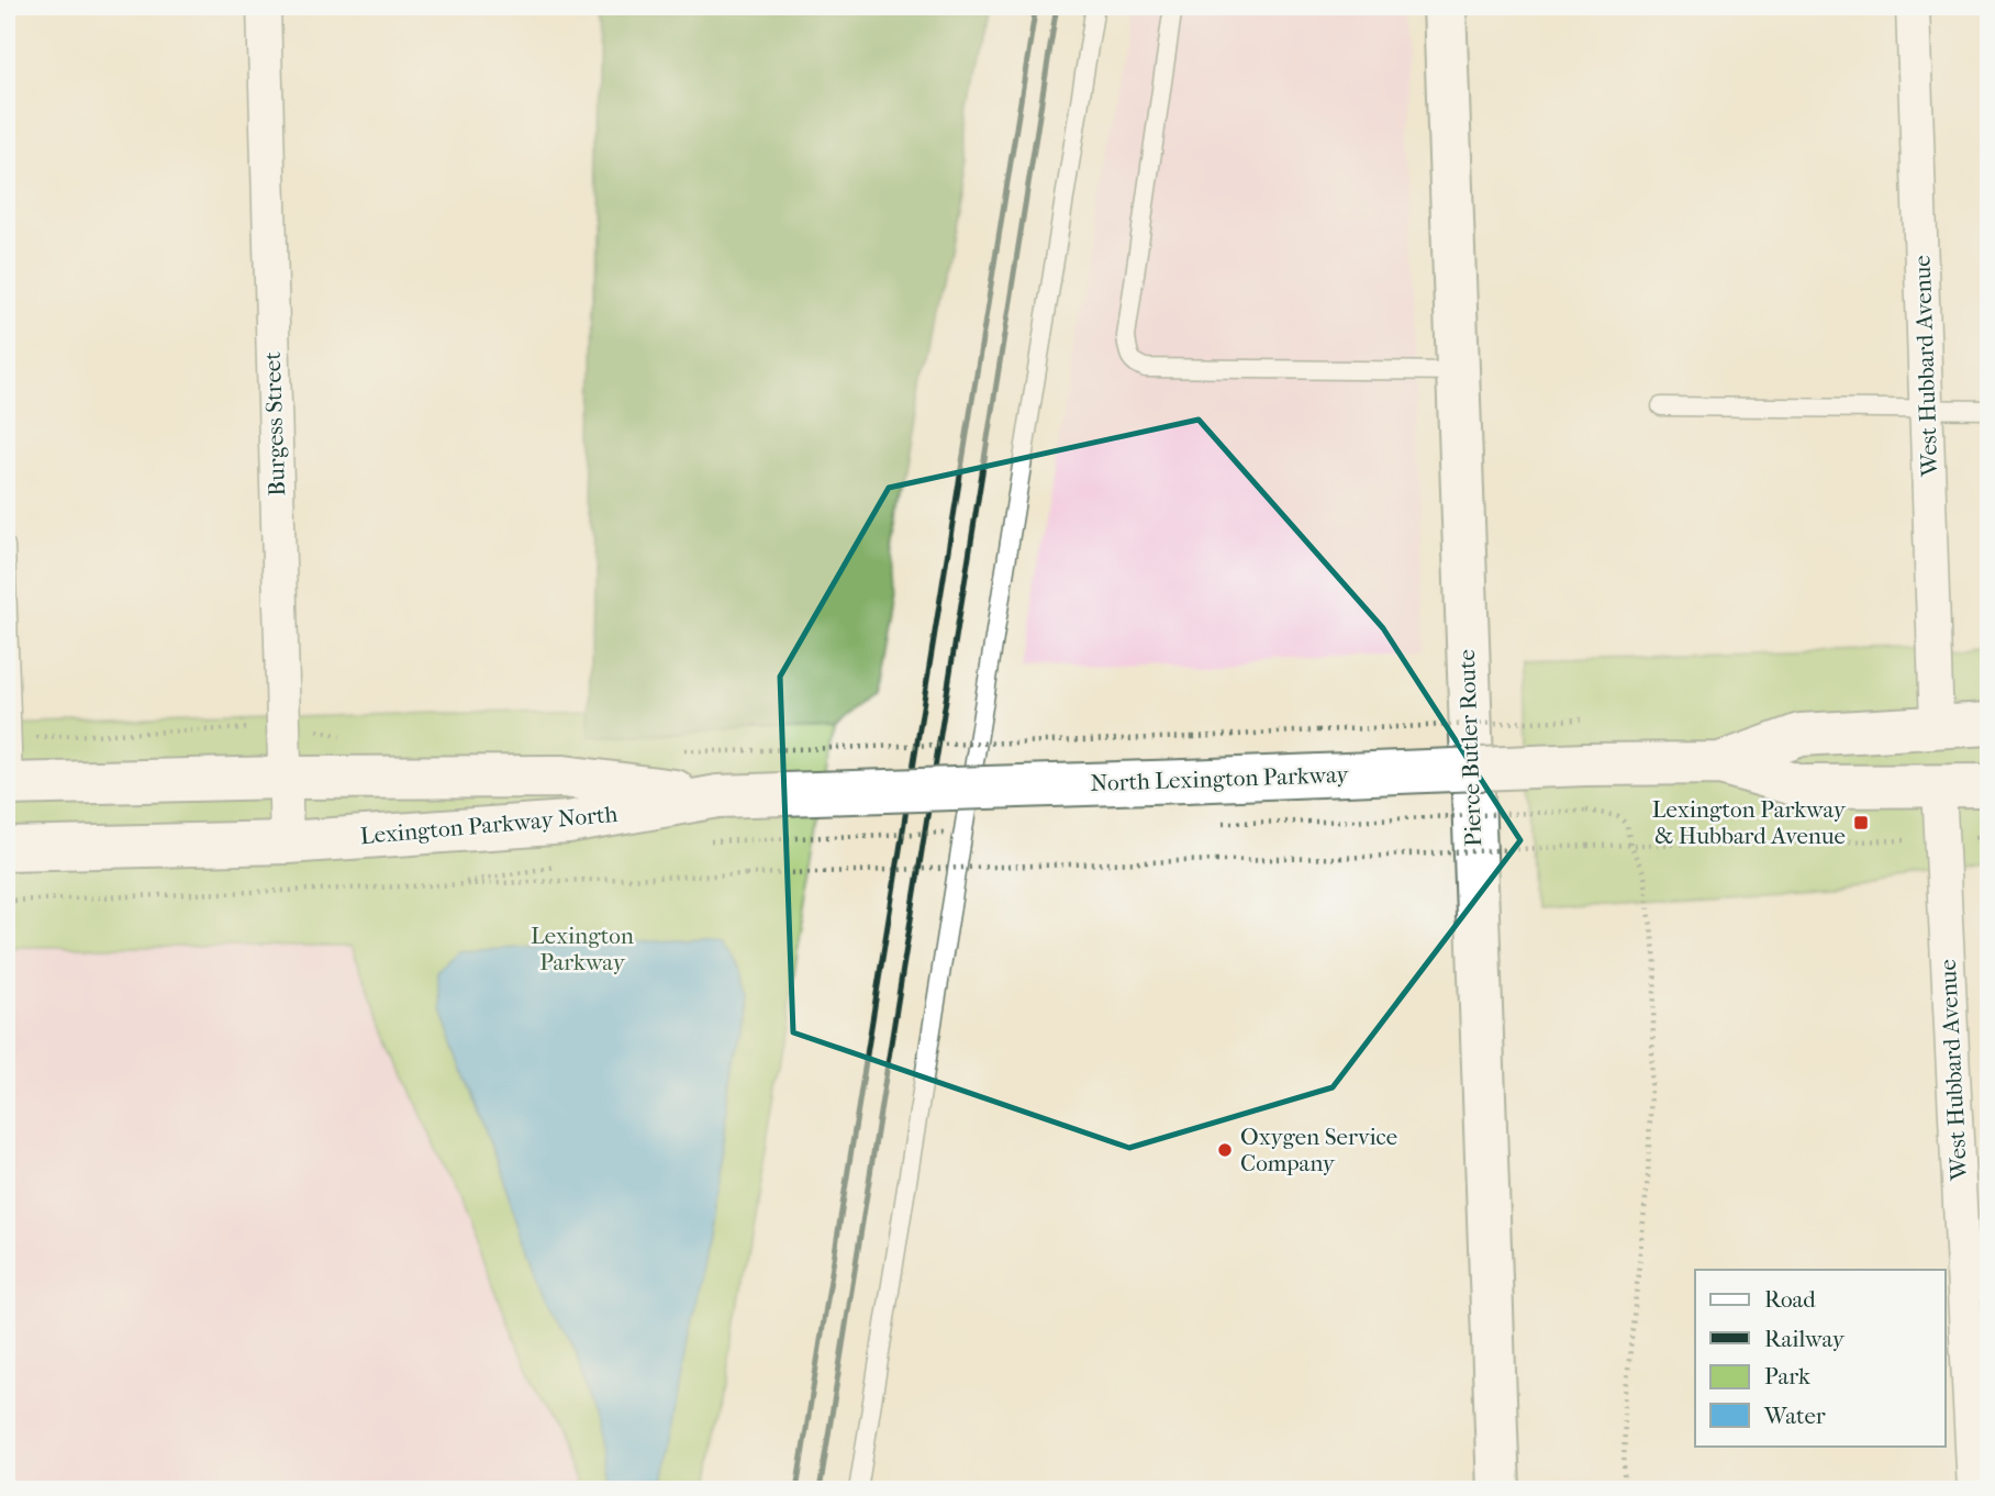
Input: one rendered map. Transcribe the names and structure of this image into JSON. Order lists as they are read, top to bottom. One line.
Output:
{"streets":{"main road":["Pierce Butler Route","North Lexington Parkway","Lexington Parkway North"],"street":["West Hubbard Avenue","Burgess Street"]},"crossings":[["Burgess Street","Lexington Parkway North"],["North Lexington Parkway","Lexington Parkway North"]],"parks":["Lexington Parkway"],"places":{"transit":["Lexington Parkway & Hubbard Avenue"],"other":["Oxygen Service Company"]},"legend":["Road","Railway","Park","Water"]}
